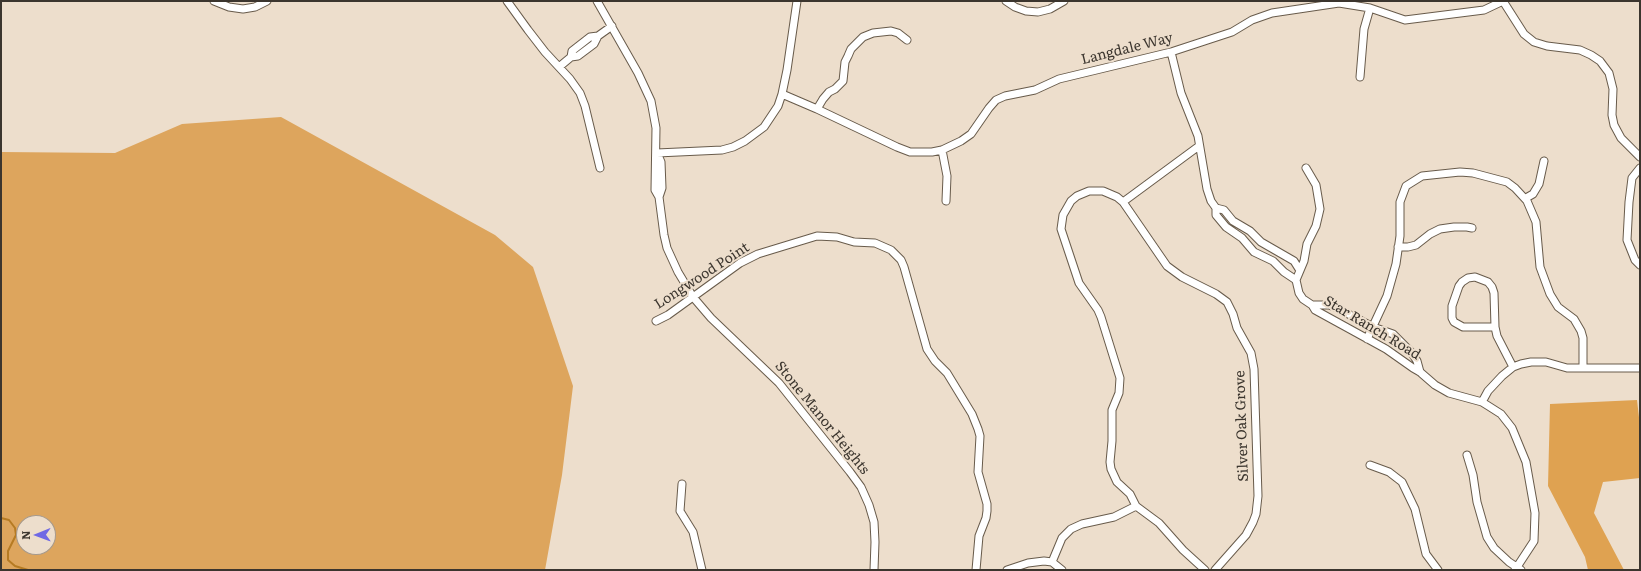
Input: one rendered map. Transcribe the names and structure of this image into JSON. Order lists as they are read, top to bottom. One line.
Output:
{"streets":{"street":["Langdale Way","Longwood Point","Star Ranch Road","Stone Manor Heights","Silver Oak Grove"]},"crossings":[["Longwood Point","Stone Manor Heights"]],"north":"left"}
